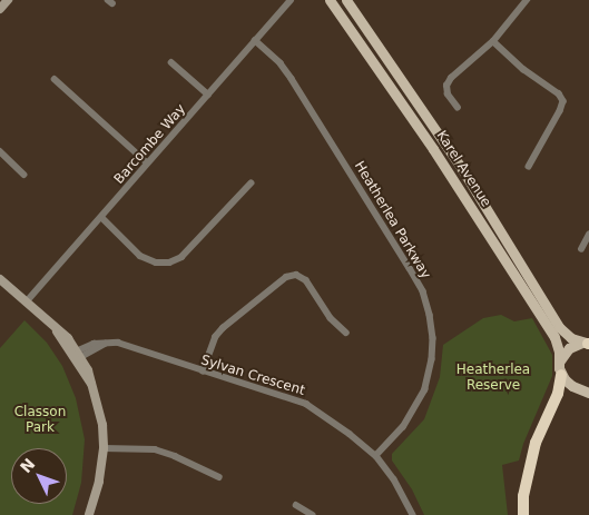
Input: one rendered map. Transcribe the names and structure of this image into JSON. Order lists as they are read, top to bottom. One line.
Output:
{"streets":{"main road":["Karel Avenue"],"street":["Barcombe Way","Heatherlea Parkway","Sylvan Crescent"]},"crossings":[["Barcombe Way","Heatherlea Parkway"],["Heatherlea Parkway","Sylvan Crescent"]],"parks":["Heatherlea Reserve","Classon Park"],"north":"top left"}
